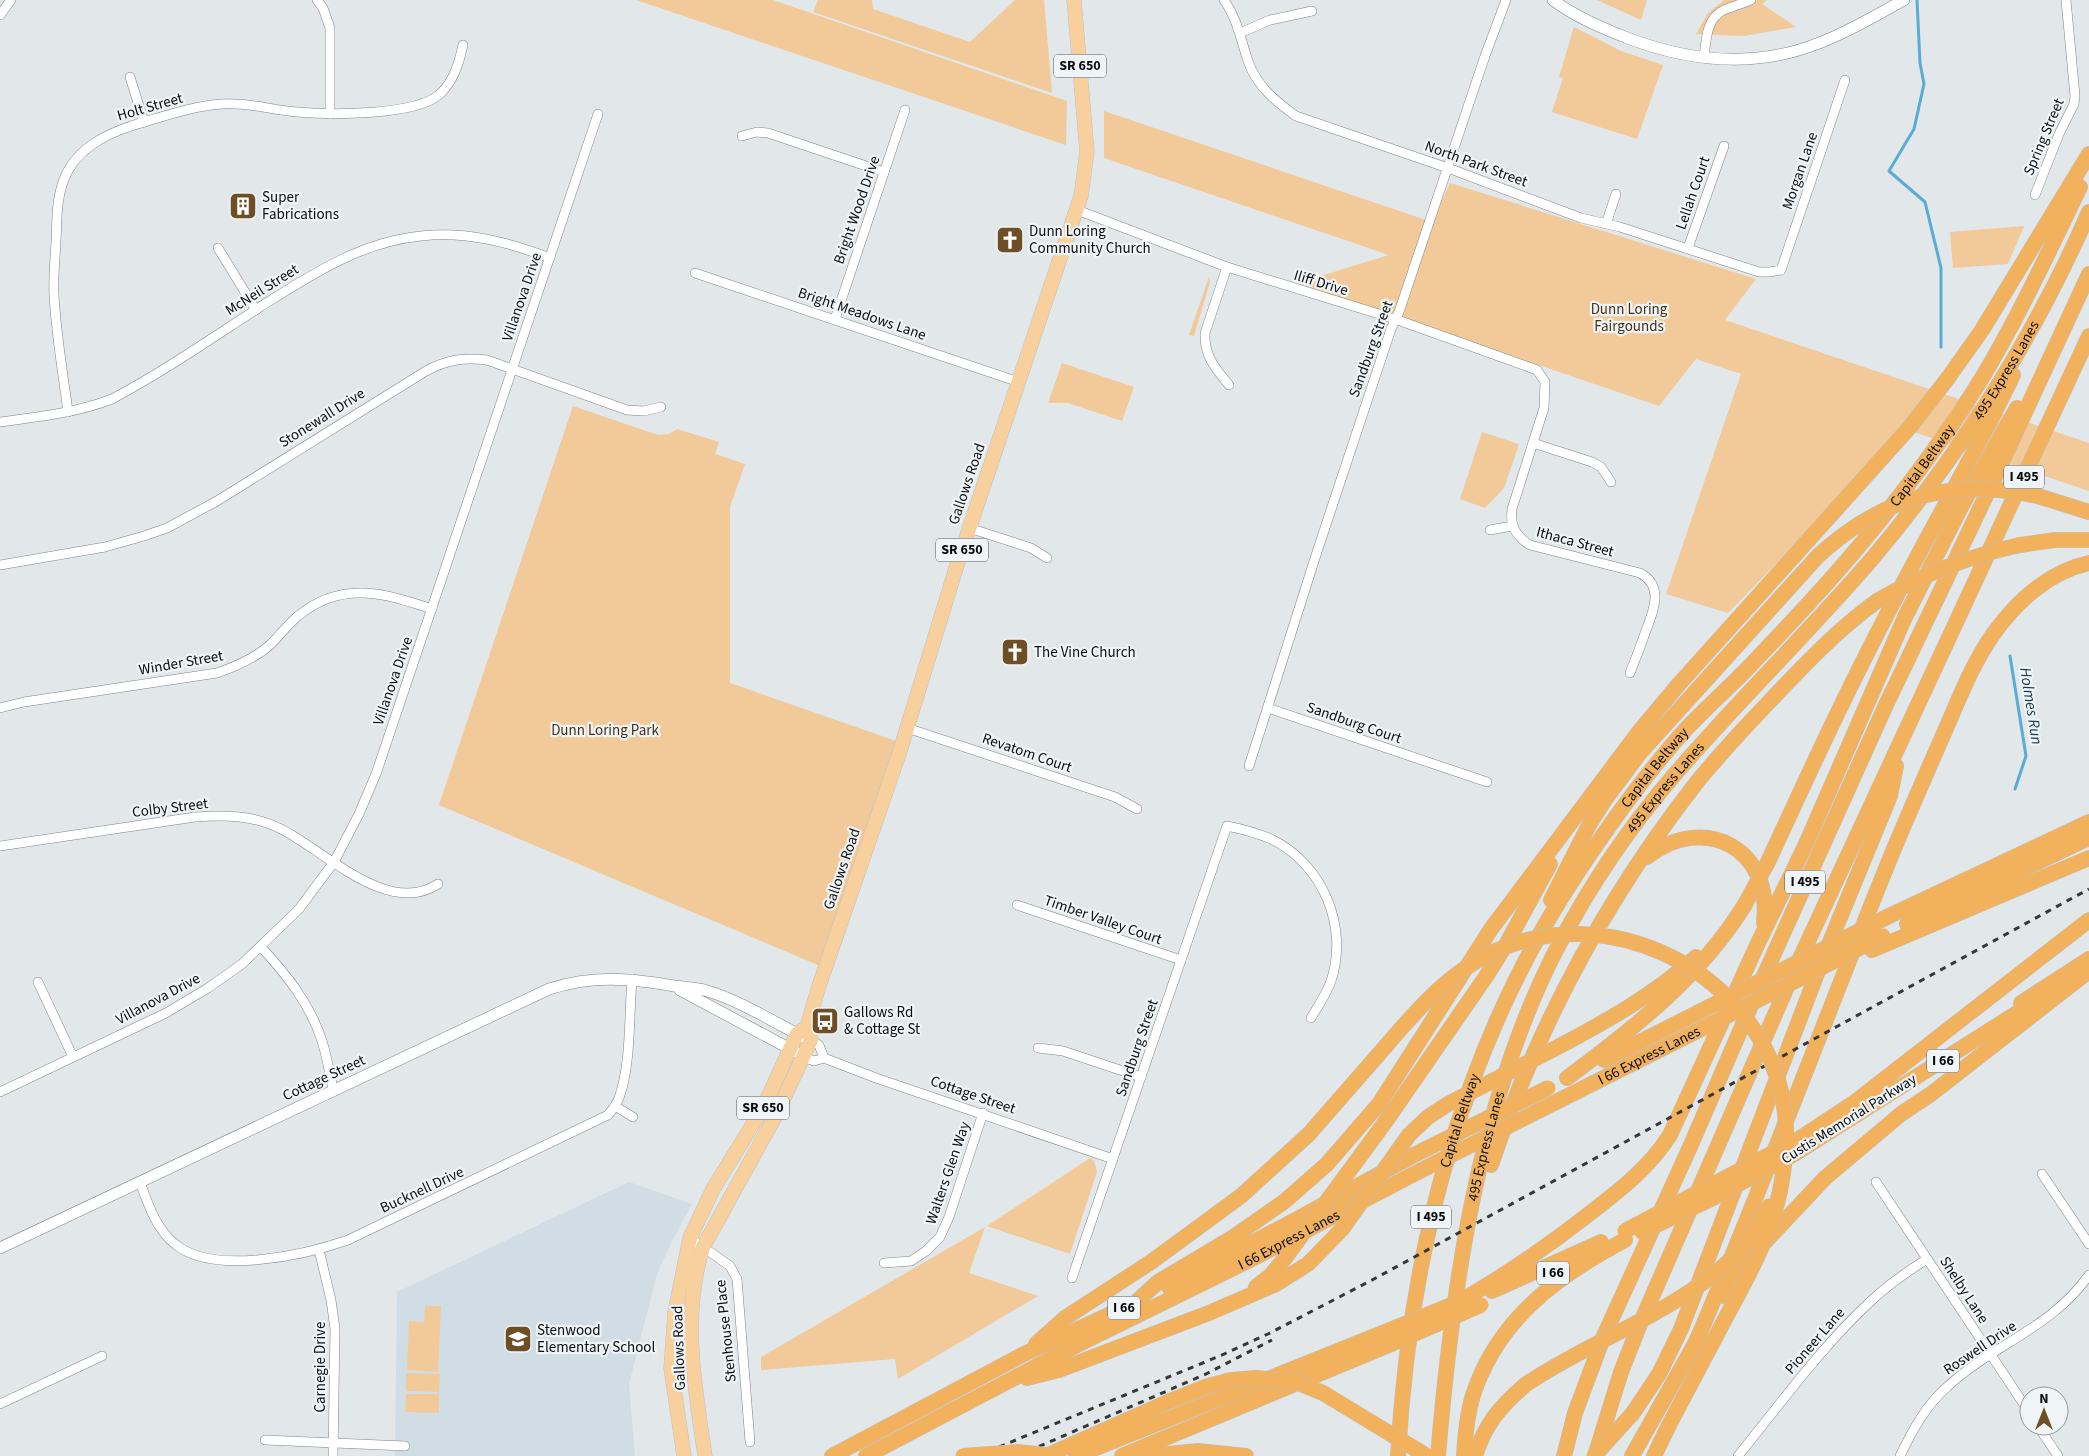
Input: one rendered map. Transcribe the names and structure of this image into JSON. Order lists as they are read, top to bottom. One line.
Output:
{"streets":{"highway":["495 Express Lanes","Capital Beltway","I 495","I 66 Express Lanes","I 66","Custis Memorial Parkway"],"main road":["SR 650","Gallows Road"],"street":["Holt Street","Spring Street","North Park Street","Morgan Lane","Lellah Court","Bright Wood Drive","Iliff Drive","McNeil Street","Villanova Drive","Bright Meadows Lane","Sandburg Street","Stonewall Drive","Ithaca Street","Winder Street","Sandburg Court","Revatom Court","Colby Street","Timber Valley Court","Cottage Street","Walters Glen Way","Bucknell Drive","Shelby Lane","Stenhouse Place","Pioneer Lane","Roswell Drive","Carnegie Drive"]},"crossings":[["Holt Street","McNeil Street"],["North Park Street","Morgan Lane"],["North Park Street","Lellah Court"],["North Park Street","Sandburg Street"],["Bright Wood Drive","Bright Meadows Lane"],["Iliff Drive","Sandburg Street"],["Iliff Drive","Gallows Road"],["McNeil Street","Villanova Drive"],["Villanova Drive","Stonewall Drive"],["Villanova Drive","Winder Street"],["Villanova Drive","Colby Street"],["Bright Meadows Lane","Gallows Road"],["Sandburg Street","Sandburg Court"],["Sandburg Street","Timber Valley Court"],["Sandburg Street","Cottage Street"],["Gallows Road","Revatom Court"],["Gallows Road","Cottage Street"],["Gallows Road","Stenhouse Place"],["I 66","Custis Memorial Parkway"],["Cottage Street","Walters Glen Way"],["Cottage Street","Bucknell Drive"],["Bucknell Drive","Carnegie Drive"],["Shelby Lane","Pioneer Lane"],["Shelby Lane","Roswell Drive"]],"water":["Holmes Run"],"parks":["Dunn Loring Fairgounds","Dunn Loring Park"],"places":{"building":["Super Fabrications"],"church":["Dunn Loring Community Church","The Vine Church"],"bus stop":["Gallows Rd & Cottage St"],"school or university":["Stenwood Elementary School"]},"north":"top"}
